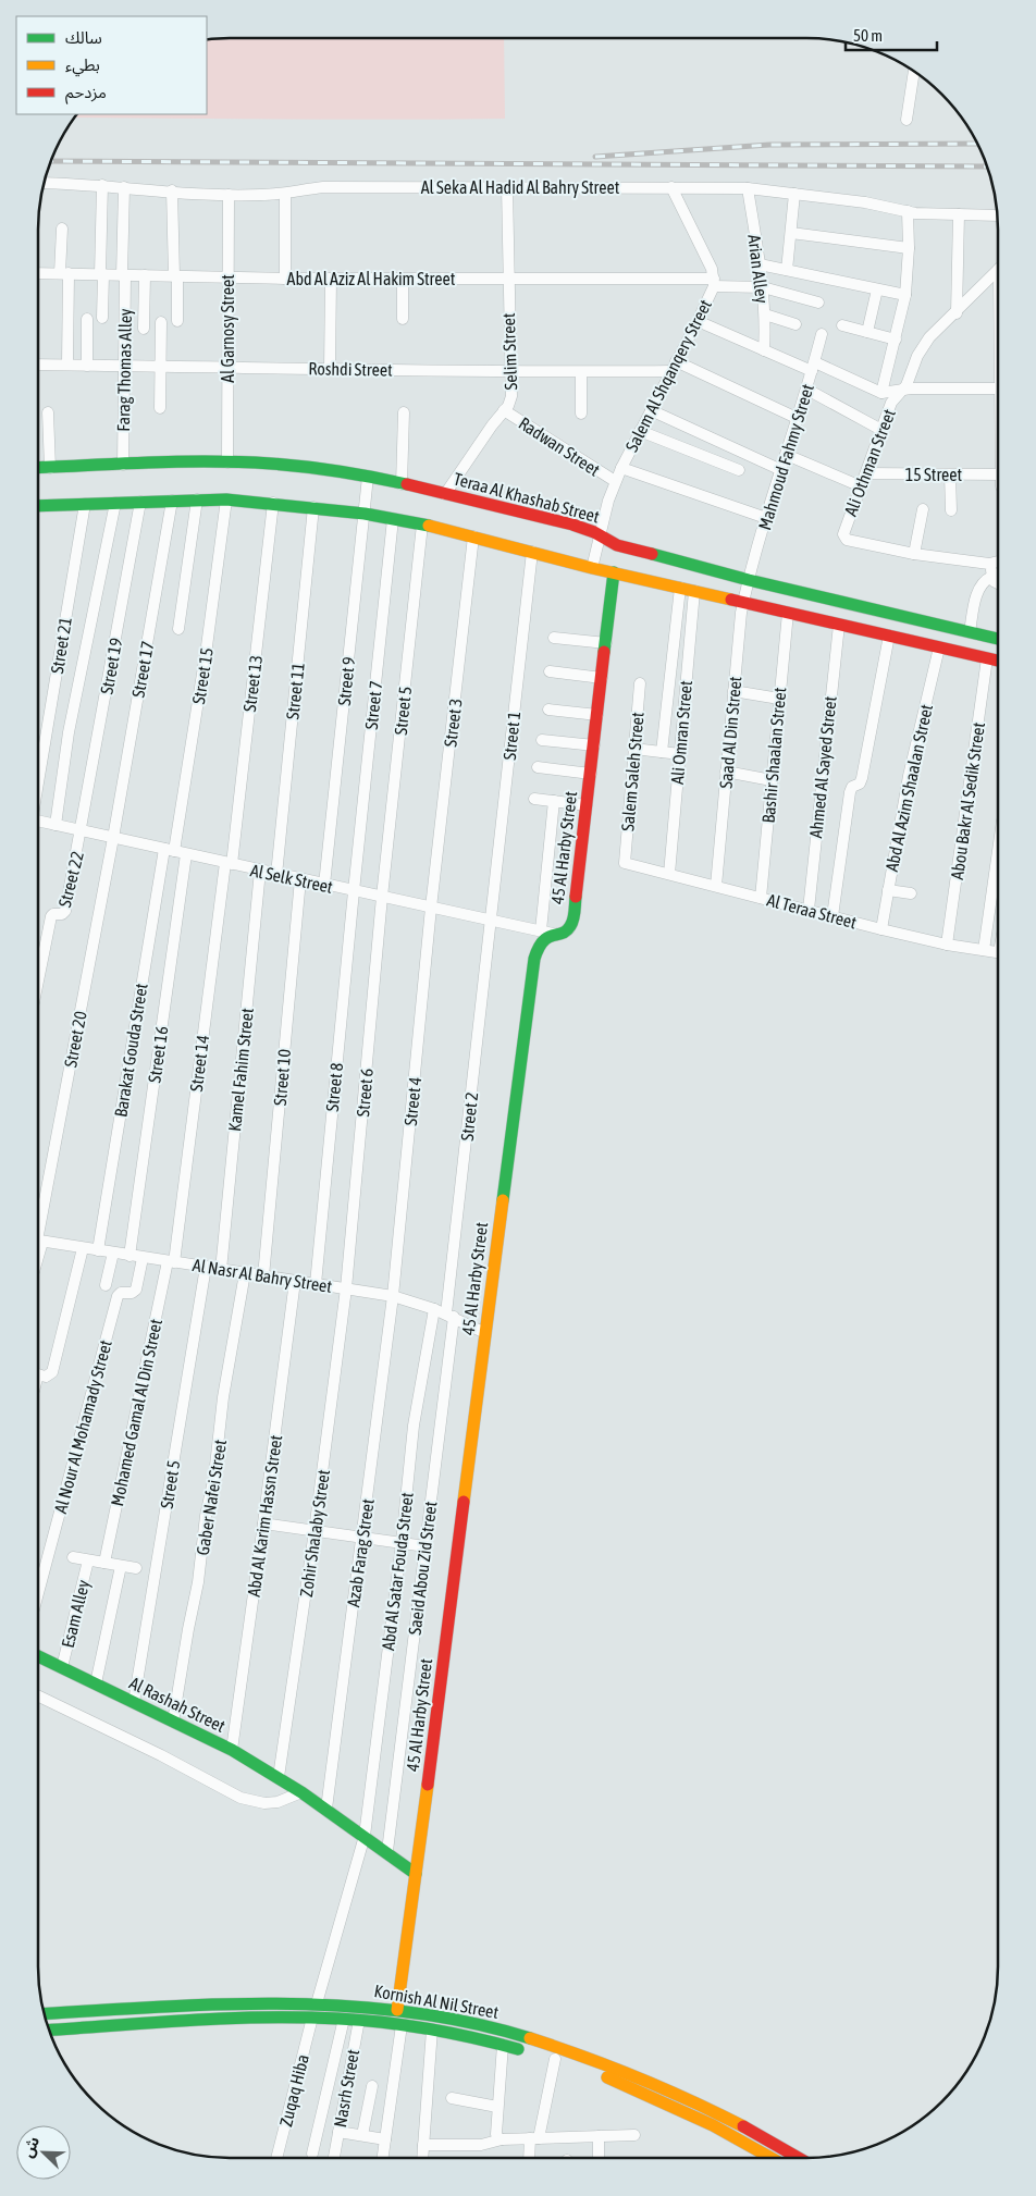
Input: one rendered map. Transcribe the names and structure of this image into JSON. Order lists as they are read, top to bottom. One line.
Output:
{"streets":{"main road":["Teraa Al Khashab Street","45 Al Harby Street","Al Rashah Street","Kornish Al Nil Street"],"street":["Al Seka Al Hadid Al Bahry Street","Arian Alley","Abd Al Aziz Al Hakim Street","Al Garnosy Street","Selim Street","Roshdi Street","Farag Thomas Alley","Salem Al Shqanqery Street","Radwan Street","Mahmoud Fahmy Street","Ali Othman Street","15 Street","Street 21","Street 19","Street 17","Street 15","Street 9","Street 13","Street 11","Street 7","Street 5","Street 3","Ali Omran Street","Saad Al Din Street","Street 1","Bashir Shaalan Street","Ahmed Al Sayed Street","Salem Saleh Street","Abd Al Azim Shaalan Street","Abou Bakr Al Sedik Street","Al Selk Street","Street 22","Al Teraa Street","Street 20","Barakat Gouda Street","Street 16","Street 14","Kamel Fahim Street","Street 10","Street 8","Street 6","Street 4","Street 2","Al Nasr Al Bahry Street","Mohamed Gamal Al Din Street","Al Nour Al Mohamady Street","Gaber Nafei Street","Abd Al Karim Hassn Street","Zohir Shalaby Street","Azab Farag Street","Saeid Abou Zid Street","Abd Al Satar Fouda Street","Esam Alley","Nasrh Street","Zuqaq Hiba"]},"crossings":[["Al Seka Al Hadid Al Bahry Street","Arian Alley"],["Al Seka Al Hadid Al Bahry Street","Al Garnosy Street"],["Al Seka Al Hadid Al Bahry Street","Selim Street"],["Al Seka Al Hadid Al Bahry Street","Farag Thomas Alley"],["Al Seka Al Hadid Al Bahry Street","Salem Al Shqanqery Street"],["Arian Alley","Abd Al Aziz Al Hakim Street"],["Abd Al Aziz Al Hakim Street","Al Garnosy Street"],["Abd Al Aziz Al Hakim Street","Selim Street"],["Abd Al Aziz Al Hakim Street","Farag Thomas Alley"],["Abd Al Aziz Al Hakim Street","Salem Al Shqanqery Street"],["Al Garnosy Street","Roshdi Street"],["Al Garnosy Street","Teraa Al Khashab Street"],["Selim Street","Roshdi Street"],["Selim Street","Radwan Street"],["Selim Street","Teraa Al Khashab Street"],["Roshdi Street","Farag Thomas Alley"],["Roshdi Street","Salem Al Shqanqery Street"],["Farag Thomas Alley","Teraa Al Khashab Street"],["Salem Al Shqanqery Street","Radwan Street"],["Salem Al Shqanqery Street","Teraa Al Khashab Street"],["Mahmoud Fahmy Street","Teraa Al Khashab Street"],["Mahmoud Fahmy Street","Saad Al Din Street"],["Ali Othman Street","15 Street"],["Teraa Al Khashab Street","Street 9"],["Teraa Al Khashab Street","Saad Al Din Street"],["Street 19","Al Selk Street"],["Street 19","Street 22"],["Street 17","Al Selk Street"],["Street 17","Street 20"],["Street 15","Al Selk Street"],["Street 15","Barakat Gouda Street"],["Street 9","Al Selk Street"],["Street 13","Al Selk Street"],["Street 13","Street 14"],["Street 11","Al Selk Street"],["Street 7","Al Selk Street"],["Street 7","Street 8"],["Street 5","Al Selk Street"],["Street 5","Street 6"],["Street 5","Al Nasr Al Bahry Street"],["Street 5","Al Rashah Street"],["Street 3","Al Selk Street"],["Street 3","Street 4"],["Ali Omran Street","Al Teraa Street"],["Saad Al Din Street","Al Teraa Street"],["Street 1","Al Selk Street"],["Street 1","Street 2"],["Bashir Shaalan Street","Al Teraa Street"],["Ahmed Al Sayed Street","Al Teraa Street"],["Salem Saleh Street","Al Teraa Street"],["Abd Al Azim Shaalan Street","Al Teraa Street"],["Abou Bakr Al Sedik Street","Al Teraa Street"],["45 Al Harby Street","Al Selk Street"],["45 Al Harby Street","Al Nasr Al Bahry Street"],["45 Al Harby Street","Al Rashah Street"],["45 Al Harby Street","Kornish Al Nil Street"],["Al Selk Street","Street 22"],["Al Selk Street","Street 20"],["Al Selk Street","Barakat Gouda Street"],["Al Selk Street","Street 16"],["Al Selk Street","Street 14"],["Al Selk Street","Kamel Fahim Street"],["Al Selk Street","Street 10"],["Al Selk Street","Street 8"],["Al Selk Street","Street 6"],["Al Selk Street","Street 4"],["Al Selk Street","Street 2"],["Barakat Gouda Street","Al Nasr Al Bahry Street"],["Street 16","Al Nasr Al Bahry Street"],["Street 14","Al Nasr Al Bahry Street"],["Street 14","Mohamed Gamal Al Din Street"],["Kamel Fahim Street","Al Nasr Al Bahry Street"],["Street 10","Al Nasr Al Bahry Street"],["Street 8","Al Nasr Al Bahry Street"],["Street 6","Al Nasr Al Bahry Street"],["Street 6","Zohir Shalaby Street"],["Street 4","Al Nasr Al Bahry Street"],["Street 4","Azab Farag Street"],["Street 2","Al Nasr Al Bahry Street"],["Street 2","Saeid Abou Zid Street"],["Al Nasr Al Bahry Street","Mohamed Gamal Al Din Street"],["Al Nasr Al Bahry Street","Al Nour Al Mohamady Street"],["Al Nasr Al Bahry Street","Gaber Nafei Street"],["Al Nasr Al Bahry Street","Abd Al Karim Hassn Street"],["Al Nasr Al Bahry Street","Zohir Shalaby Street"],["Al Nasr Al Bahry Street","Azab Farag Street"],["Al Nasr Al Bahry Street","Saeid Abou Zid Street"],["Al Nasr Al Bahry Street","Abd Al Satar Fouda Street"],["Mohamed Gamal Al Din Street","Esam Alley"],["Gaber Nafei Street","Al Rashah Street"],["Abd Al Karim Hassn Street","Al Rashah Street"],["Zohir Shalaby Street","Al Rashah Street"],["Azab Farag Street","Al Rashah Street"],["Saeid Abou Zid Street","Al Rashah Street"],["Abd Al Satar Fouda Street","Al Rashah Street"],["Abd Al Satar Fouda Street","Kornish Al Nil Street"],["Esam Alley","Al Rashah Street"],["Kornish Al Nil Street","Nasrh Street"],["Kornish Al Nil Street","Zuqaq Hiba"]],"legend":["سالك","بطيء","مزدحم"],"scale_bar":"50 m","north":"top left"}
